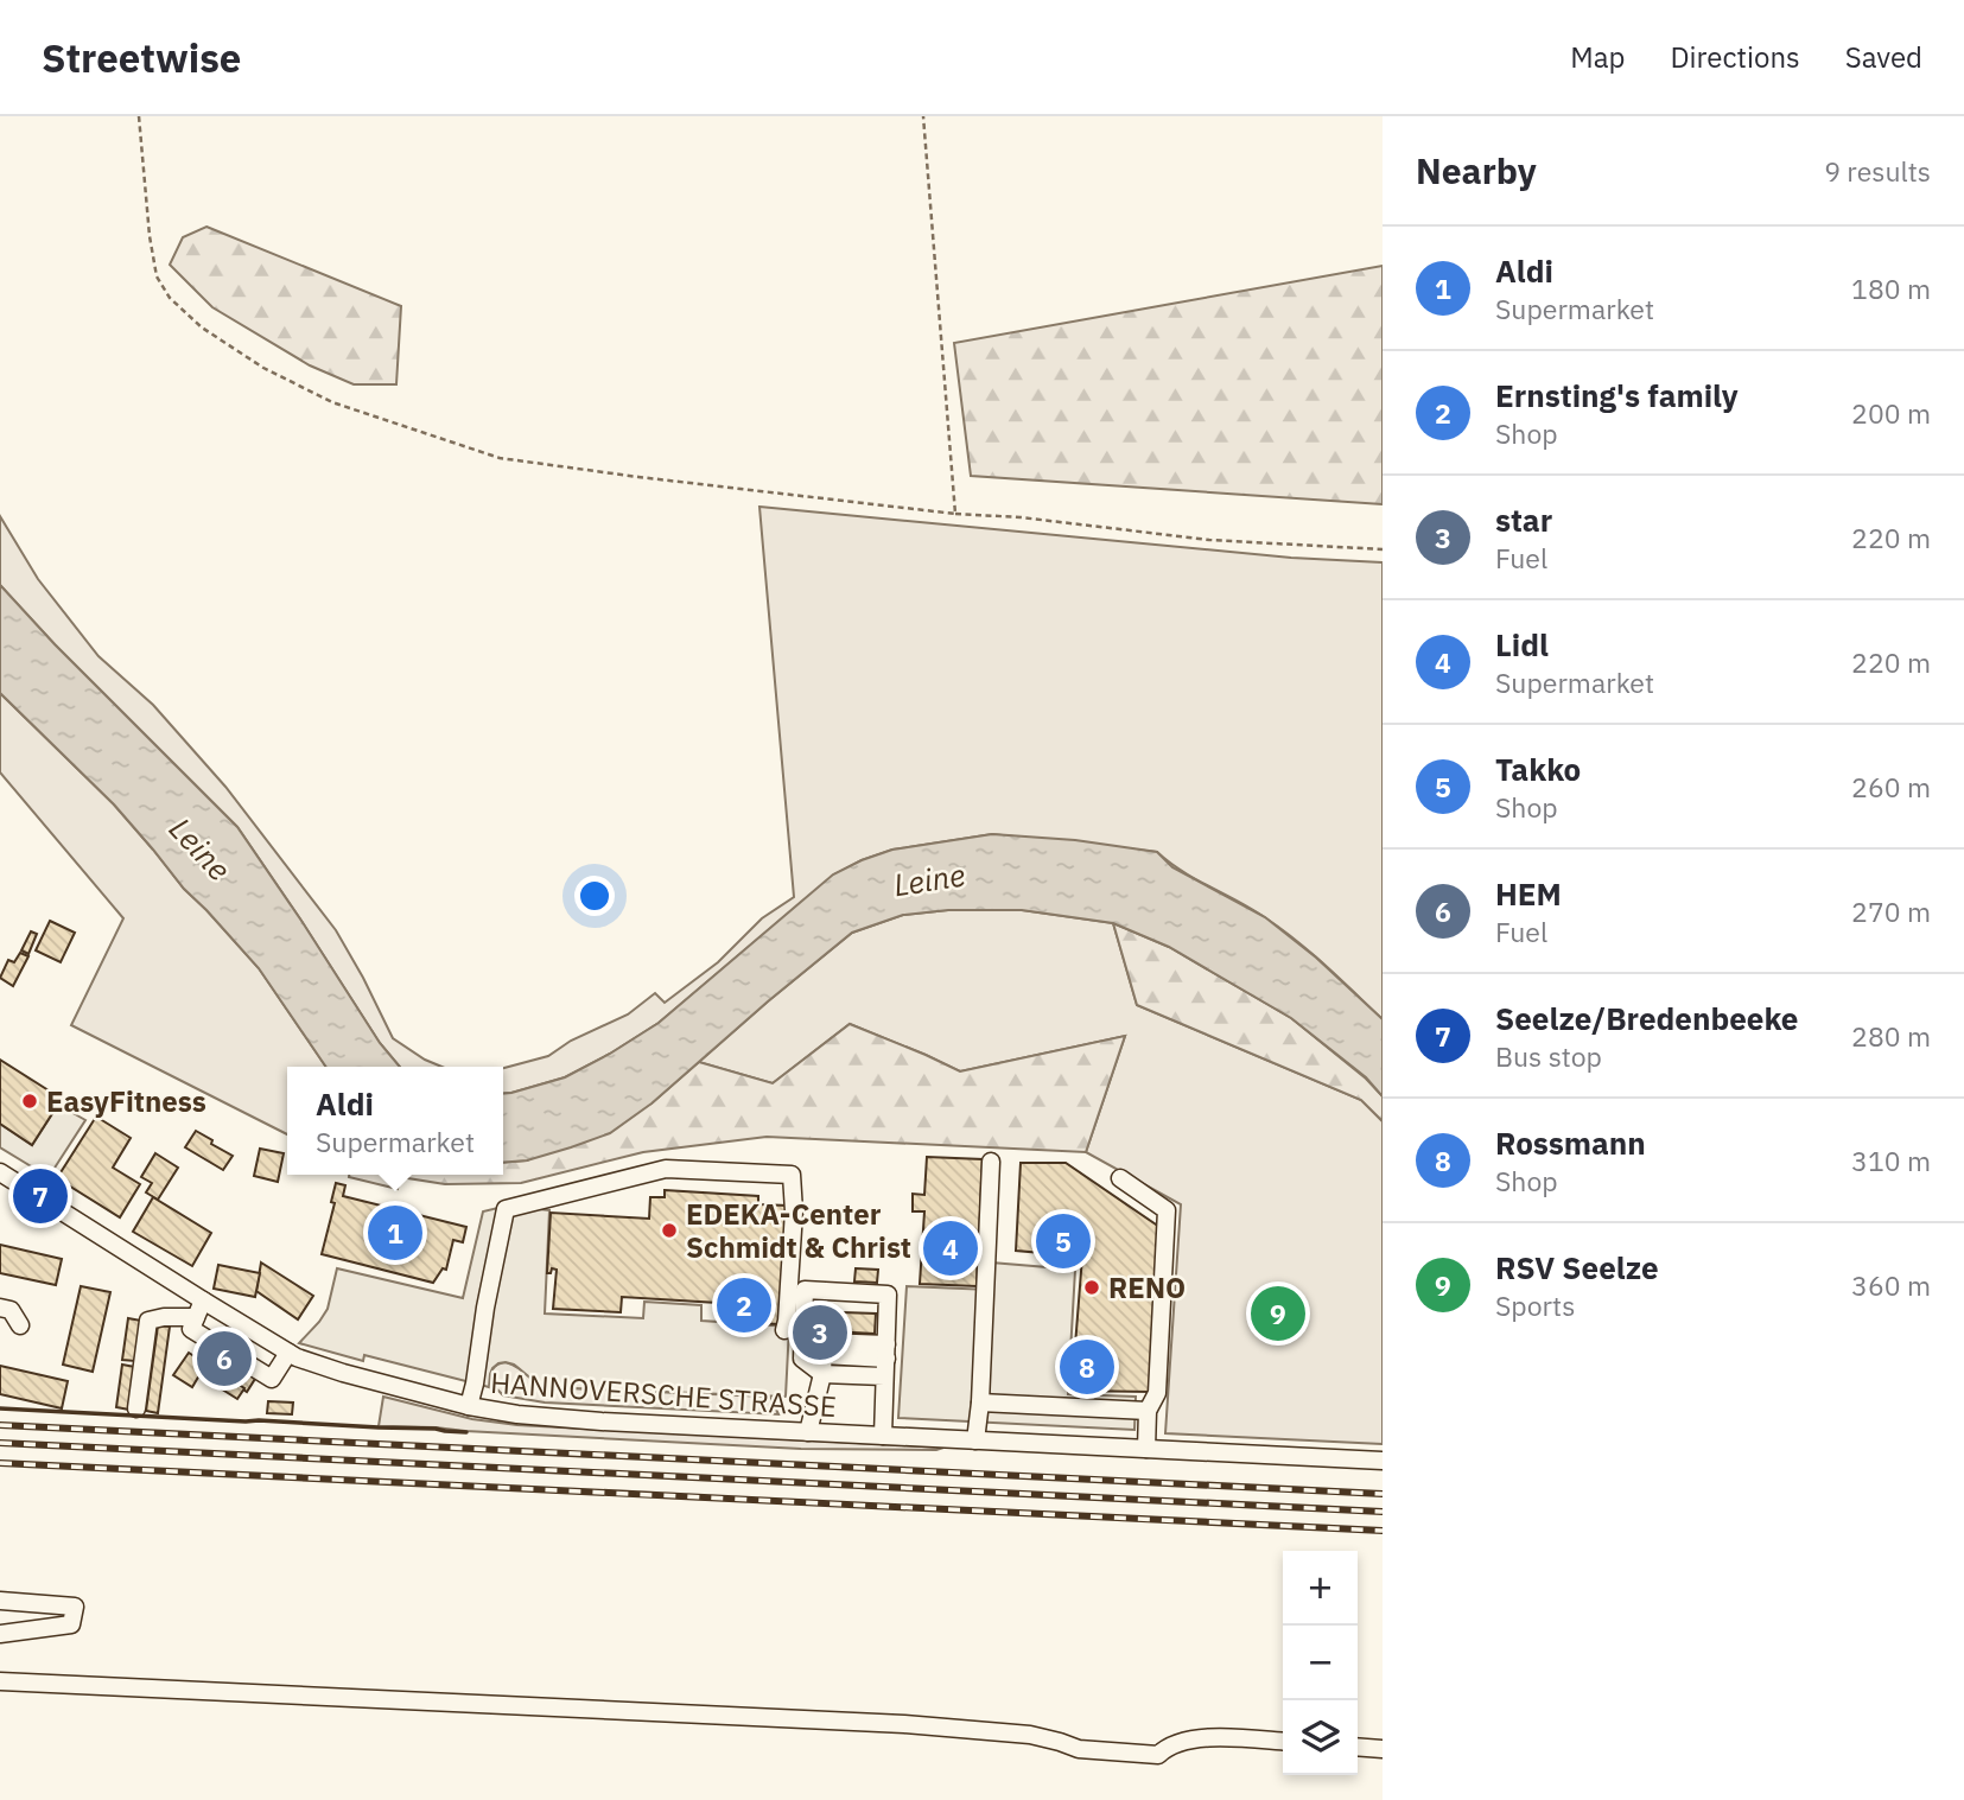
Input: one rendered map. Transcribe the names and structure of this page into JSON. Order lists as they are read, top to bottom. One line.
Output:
{"streets":{"street":["HANNOVERSCHE STRASSE"]},"water":["Leine"],"places":["EasyFitness","EDEKA-Center Schmidt & Christ","RENO"],"page":{"header":"Streetwise","nav":["Map","Directions","Saved"],"heading":["Nearby","9 results"],"list":[{"mark":"1","name":"Aldi","note":"Supermarket","value":"180 m"},{"mark":"2","name":"Ernsting's family","note":"Shop","value":"200 m"},{"mark":"3","name":"star","note":"Fuel","value":"220 m"},{"mark":"4","name":"Lidl","note":"Supermarket","value":"220 m"},{"mark":"5","name":"Takko","note":"Shop","value":"260 m"},{"mark":"6","name":"HEM","note":"Fuel","value":"270 m"},{"mark":"7","name":"Seelze/Bredenbeeke","note":"Bus stop","value":"280 m"},{"mark":"8","name":"Rossmann","note":"Shop","value":"310 m"},{"mark":"9","name":"RSV Seelze","note":"Sports","value":"360 m"}],"popup":["Aldi","Supermarket"],"pins":["7","1","5","4","2","9","3","6","8"],"map_buttons":["+","−"]}}
